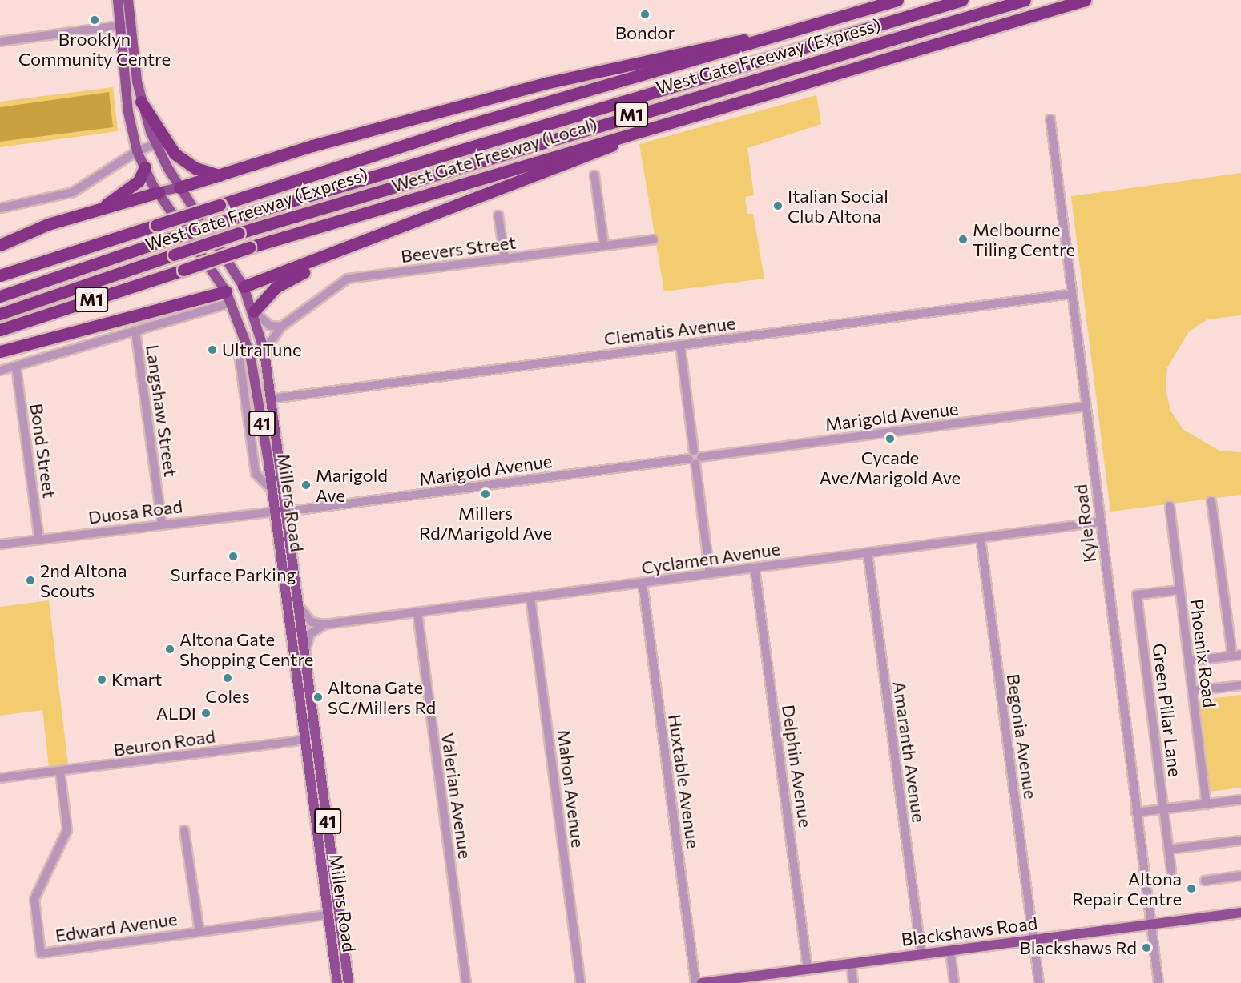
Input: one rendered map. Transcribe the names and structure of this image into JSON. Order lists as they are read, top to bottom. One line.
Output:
{"streets":{"highway":["West Gate Freeway (Express)","M1","West Gate Freeway (Local)"],"main road":["41","Millers Road","Blackshaws Road"],"street":["Beevers Street","Clematis Avenue","Langshaw Street","Marigold Avenue","Bond Street","Duosa Road","Kyle Road","Cyclamen Avenue","Phoenix Road","Green Pillar Lane","Begonia Avenue","Beuron Road","Amaranth Avenue","Delphin Avenue","Huxtable Avenue","Mahon Avenue","Valerian Avenue","Edward Avenue"]},"crossings":[["Beevers Street","Millers Road"],["Clematis Avenue","Millers Road"],["Clematis Avenue","Kyle Road"],["Langshaw Street","Duosa Road"],["Marigold Avenue","Millers Road"],["Marigold Avenue","Kyle Road"],["Bond Street","Duosa Road"],["Millers Road","Duosa Road"],["Millers Road","Beuron Road"],["Millers Road","Edward Avenue"],["Kyle Road","Cyclamen Avenue"],["Kyle Road","Blackshaws Road"],["Cyclamen Avenue","Begonia Avenue"],["Cyclamen Avenue","Amaranth Avenue"],["Cyclamen Avenue","Delphin Avenue"],["Cyclamen Avenue","Huxtable Avenue"],["Cyclamen Avenue","Mahon Avenue"],["Cyclamen Avenue","Valerian Avenue"],["Phoenix Road","Green Pillar Lane"],["Begonia Avenue","Blackshaws Road"],["Beuron Road","Edward Avenue"],["Amaranth Avenue","Blackshaws Road"],["Delphin Avenue","Blackshaws Road"]],"places":["Bondor","Brooklyn Community Centre","Italian Social Club Altona","Melbourne Tiling Centre","UltraTune","Cycade Ave/Marigold Ave","Marigold Ave","Millers Rd/Marigold Ave","Surface Parking","2nd Altona Scouts","Altona Gate Shopping Centre","Coles","Kmart","Altona Gate SC/Millers Rd","ALDI","Altona Repair Centre","Blackshaws Rd"]}
